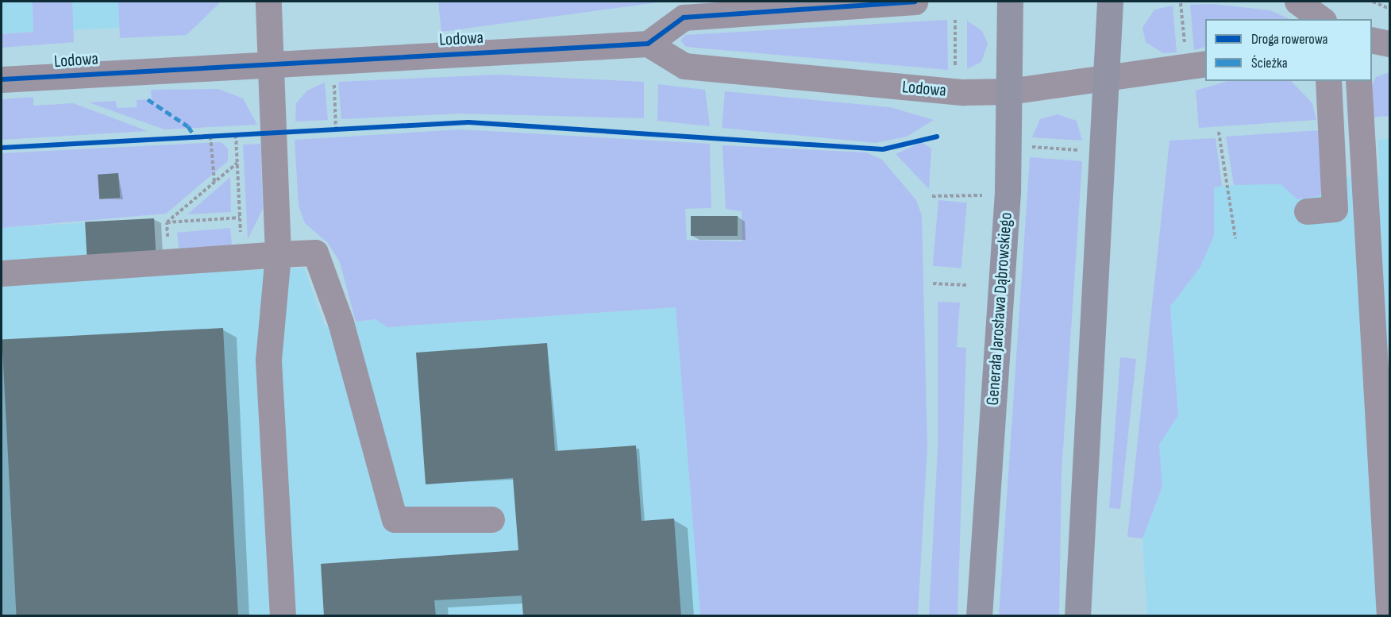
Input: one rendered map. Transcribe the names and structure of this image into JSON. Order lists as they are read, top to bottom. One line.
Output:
{"streets":{"main road":["Generała Jarosława Dąbrowskiego"],"street":["Lodowa"]},"crossings":[["Lodowa","Generała Jarosława Dąbrowskiego"]],"legend":["Droga rowerowa","Ścieżka"]}
